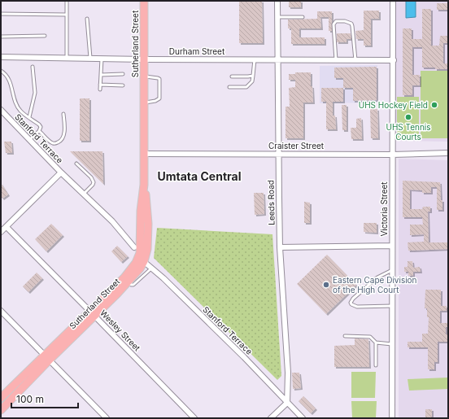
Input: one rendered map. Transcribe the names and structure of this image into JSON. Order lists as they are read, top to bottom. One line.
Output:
{"streets":{"main road":["Sutherland Street"],"street":["Durham Street","Stanford Terrace","Craister Street","Leeds Road","Victoria Street","Wesley Street"]},"crossings":[["Sutherland Street","Durham Street"],["Sutherland Street","Stanford Terrace"],["Sutherland Street","Craister Street"],["Sutherland Street","Wesley Street"],["Durham Street","Leeds Road"],["Durham Street","Victoria Street"],["Stanford Terrace","Leeds Road"],["Craister Street","Leeds Road"],["Craister Street","Victoria Street"]],"districts":["Umtata Central"],"places":["UHS Hockey Field","UHS Tennis Courts","Eastern Cape Division of the High Court"],"scale_bar":"100 m"}
